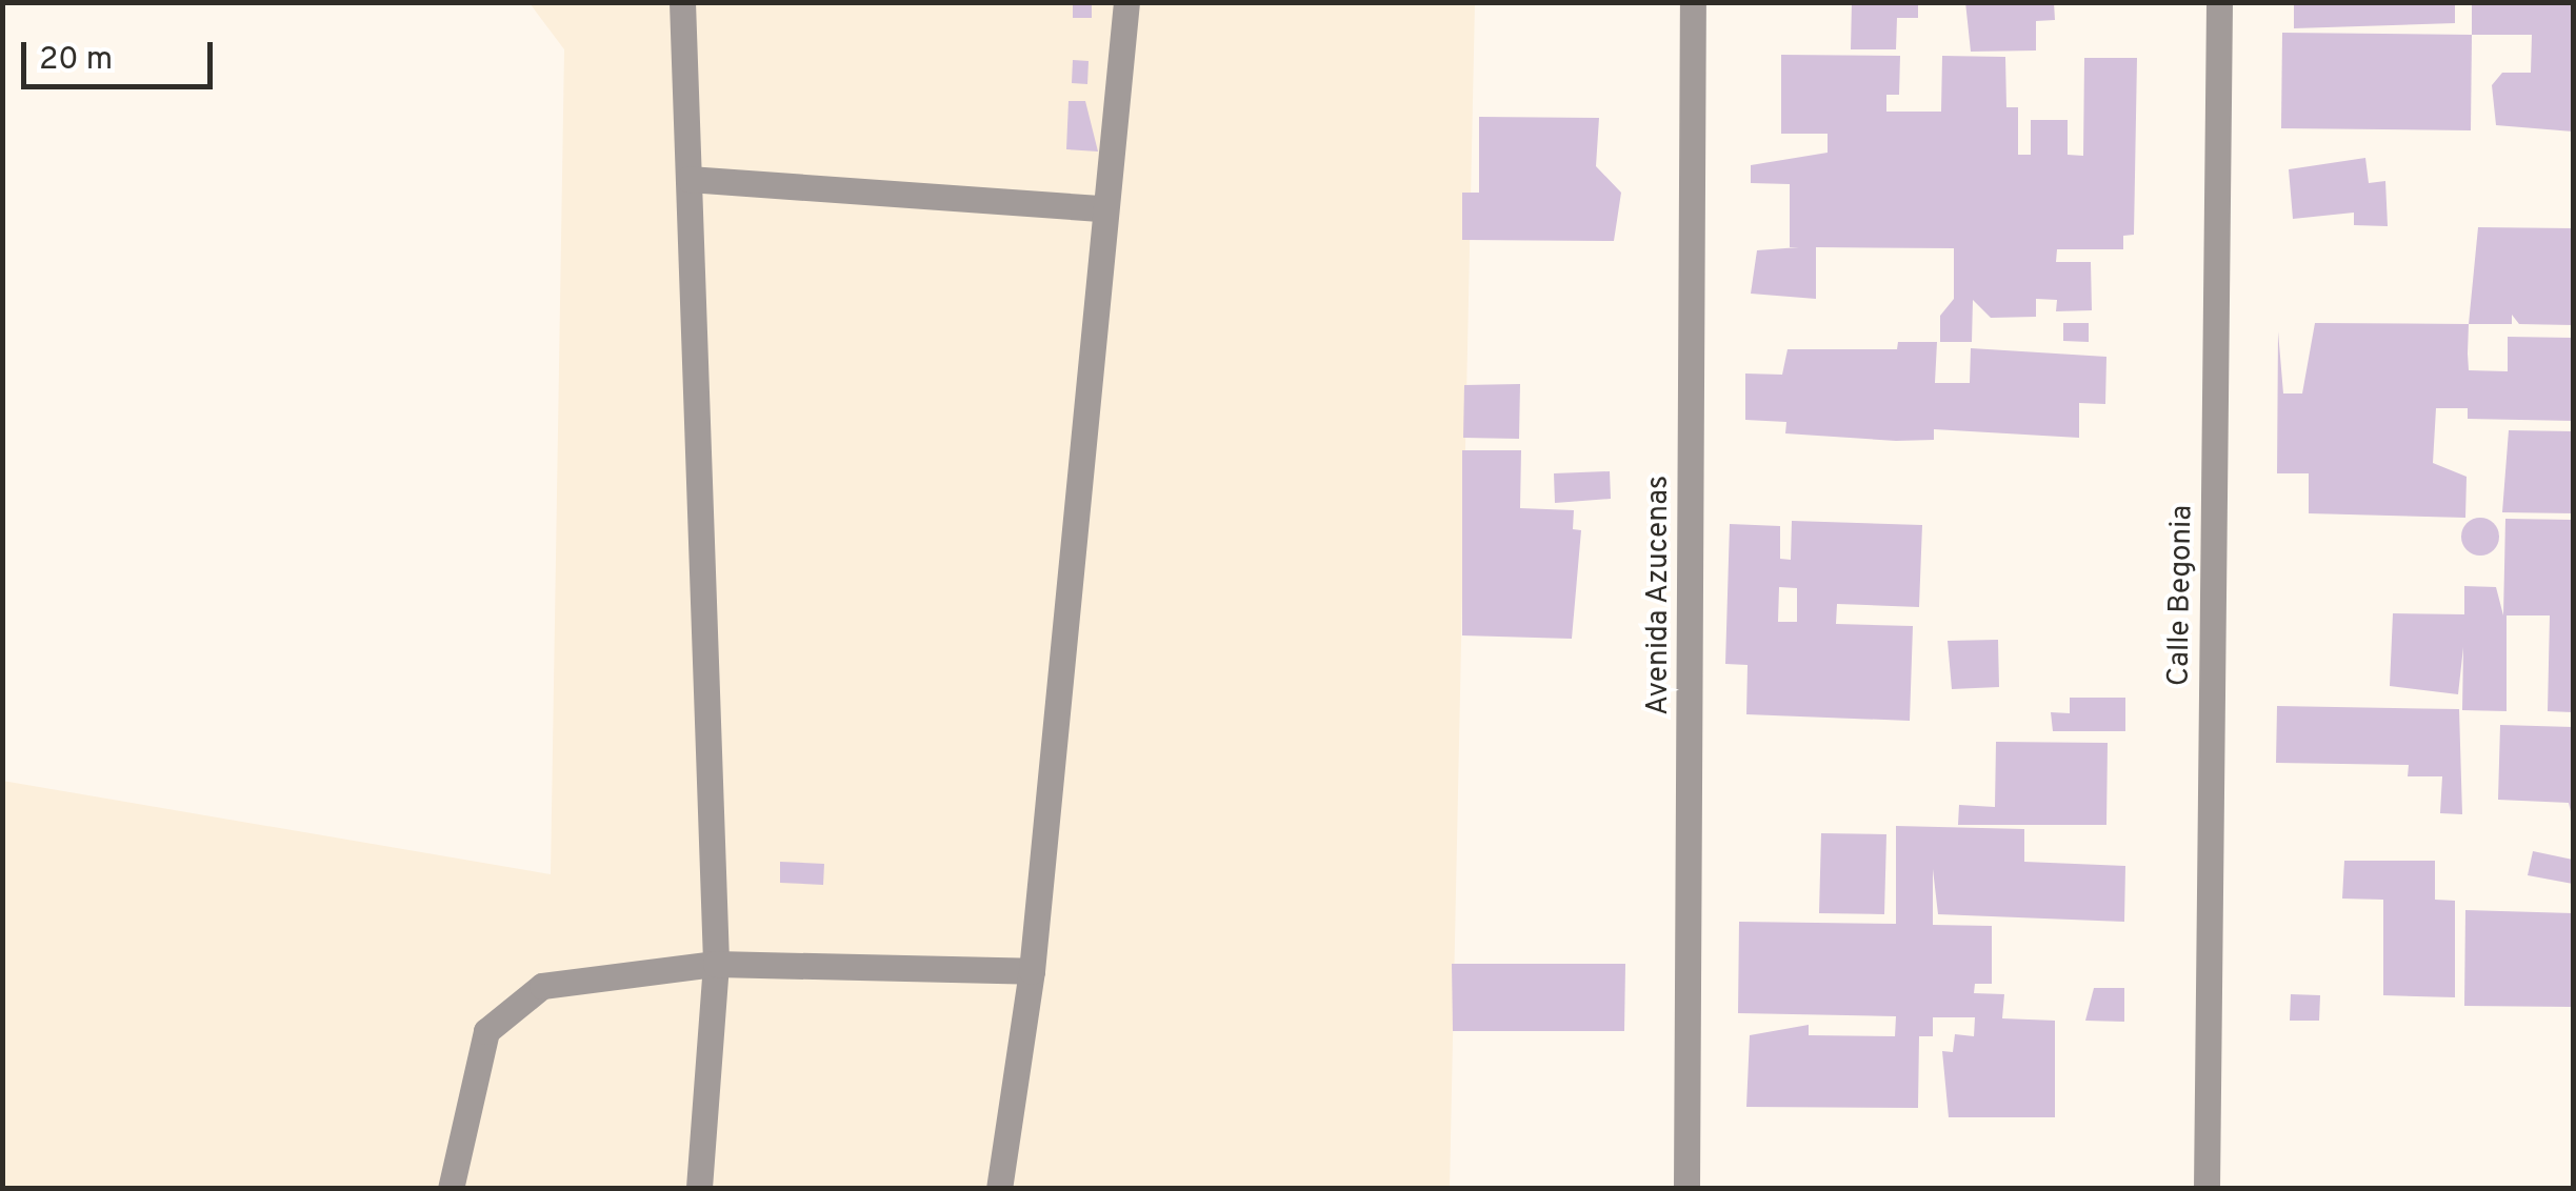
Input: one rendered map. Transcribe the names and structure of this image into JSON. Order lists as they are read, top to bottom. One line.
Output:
{"streets":{"street":["Avenida Azucenas","Calle Begonia"]},"scale_bar":"20 m"}
